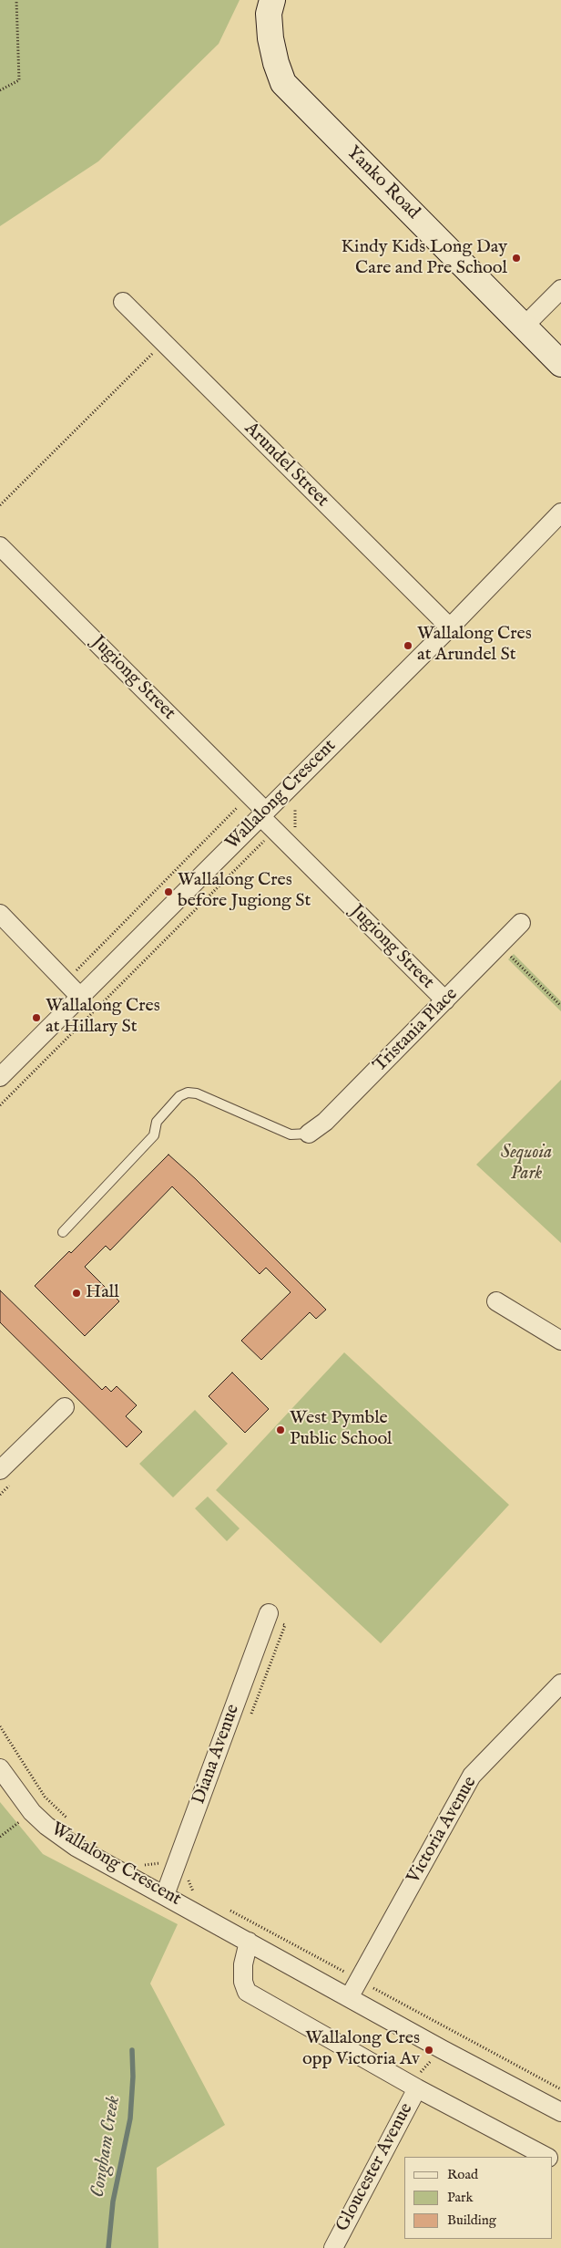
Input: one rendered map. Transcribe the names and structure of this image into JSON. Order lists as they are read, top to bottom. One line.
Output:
{"streets":{"main road":["Yanko Road"],"street":["Arundel Street","Jugiong Street","Wallalong Crescent","Tristania Place","Diana Avenue","Victoria Avenue","Gloucester Avenue"]},"crossings":[["Arundel Street","Wallalong Crescent"],["Jugiong Street","Wallalong Crescent"],["Jugiong Street","Tristania Place"],["Wallalong Crescent","Diana Avenue"],["Wallalong Crescent","Victoria Avenue"]],"water":["Congham Creek"],"parks":["Sequoia Park"],"places":["Kindy Kids Long Day Care and Pre School","Wallalong Cres at Arundel St","Wallalong Cres before Jugiong St","Wallalong Cres at Hillary St","Hall","West Pymble Public School","Wallalong Cres opp Victoria Av"],"legend":["Road","Park","Building"]}
